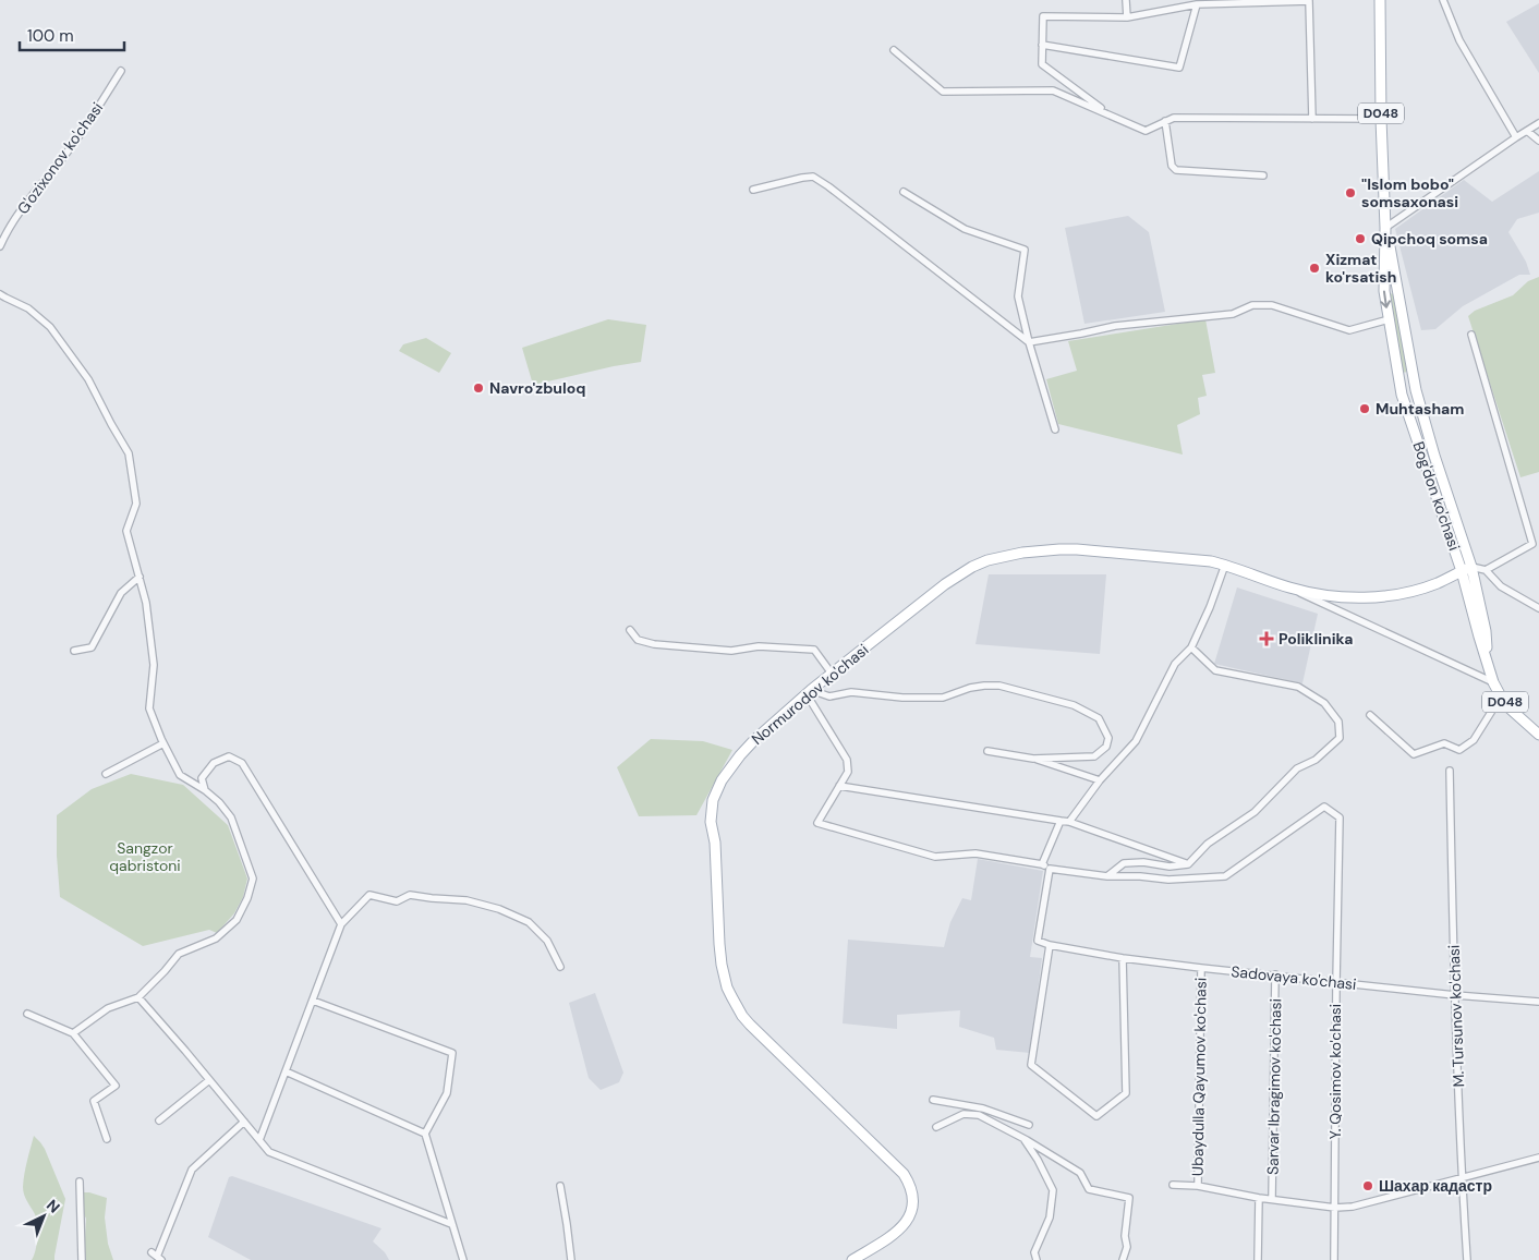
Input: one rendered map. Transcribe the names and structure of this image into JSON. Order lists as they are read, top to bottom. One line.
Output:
{"streets":{"main road":["D048","Bog'don ko'chasi","Normurodov ko'chasi"],"street":["G'ozixonov ko'chasi","Sadovaya ko'chasi","M. Tursunov ko'chasi","Y. Qosimov ko'chasi","Ubaydulla Qayumov ko'chasi","Sarvar Ibragimov ko'chasi"]},"crossings":[["D048","Bog'don ko'chasi"],["D048","Normurodov ko'chasi"],["Bog'don ko'chasi","Normurodov ko'chasi"],["Sadovaya ko'chasi","M. Tursunov ko'chasi"],["Sadovaya ko'chasi","Y. Qosimov ko'chasi"],["Sadovaya ko'chasi","Ubaydulla Qayumov ko'chasi"],["Sadovaya ko'chasi","Sarvar Ibragimov ko'chasi"]],"parks":["Sangzor qabristoni"],"places":{"other":["\"Islom bobo\" somsaxonasi","Qipchoq somsa","Xizmat ko'rsatish","Navro'zbuloq","Muhtasham","Шахар кадастр"],"health":["Poliklinika"]},"scale_bar":"100 m","north":"top right"}
